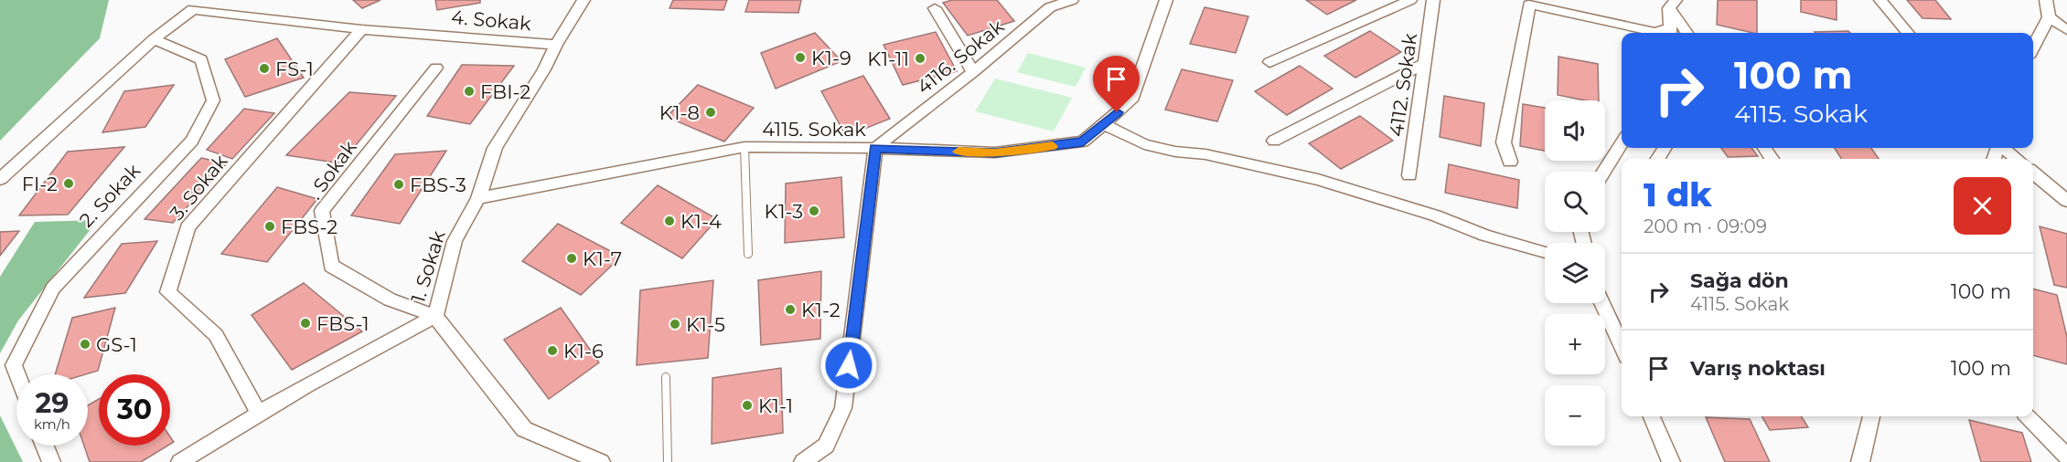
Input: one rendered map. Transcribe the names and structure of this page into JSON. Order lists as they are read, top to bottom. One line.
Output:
{"streets":{"street":["4. Sokak","4116. Sokak","4112. Sokak","4115. Sokak",". Sokak","3. Sokak","2. Sokak","1. Sokak"]},"crossings":[["4. Sokak","3. Sokak"],["4. Sokak","1. Sokak"],["4116. Sokak","4115. Sokak"],["4115. Sokak","1. Sokak"],[". Sokak","1. Sokak"],["3. Sokak","1. Sokak"]],"places":["K1-9","K1-11","FS-1","FBI-2","K1-8","FI-2","FBS-3","K1-3","K1-4","FBS-2","K1-7","K1-2","FBS-1","K1-5","GS-1","K1-6","K1-1"],"page":{"turn":["100 m","4115. Sokak"],"map_buttons":["+","−"],"heading":["1 dk","200 m · 09:09"],"list":[{"name":"Sağa dön","note":"4115. Sokak","value":"100 m"},{"name":"Varış noktası","value":"100 m"}],"speed":"29 km/h","limit":"30"}}
